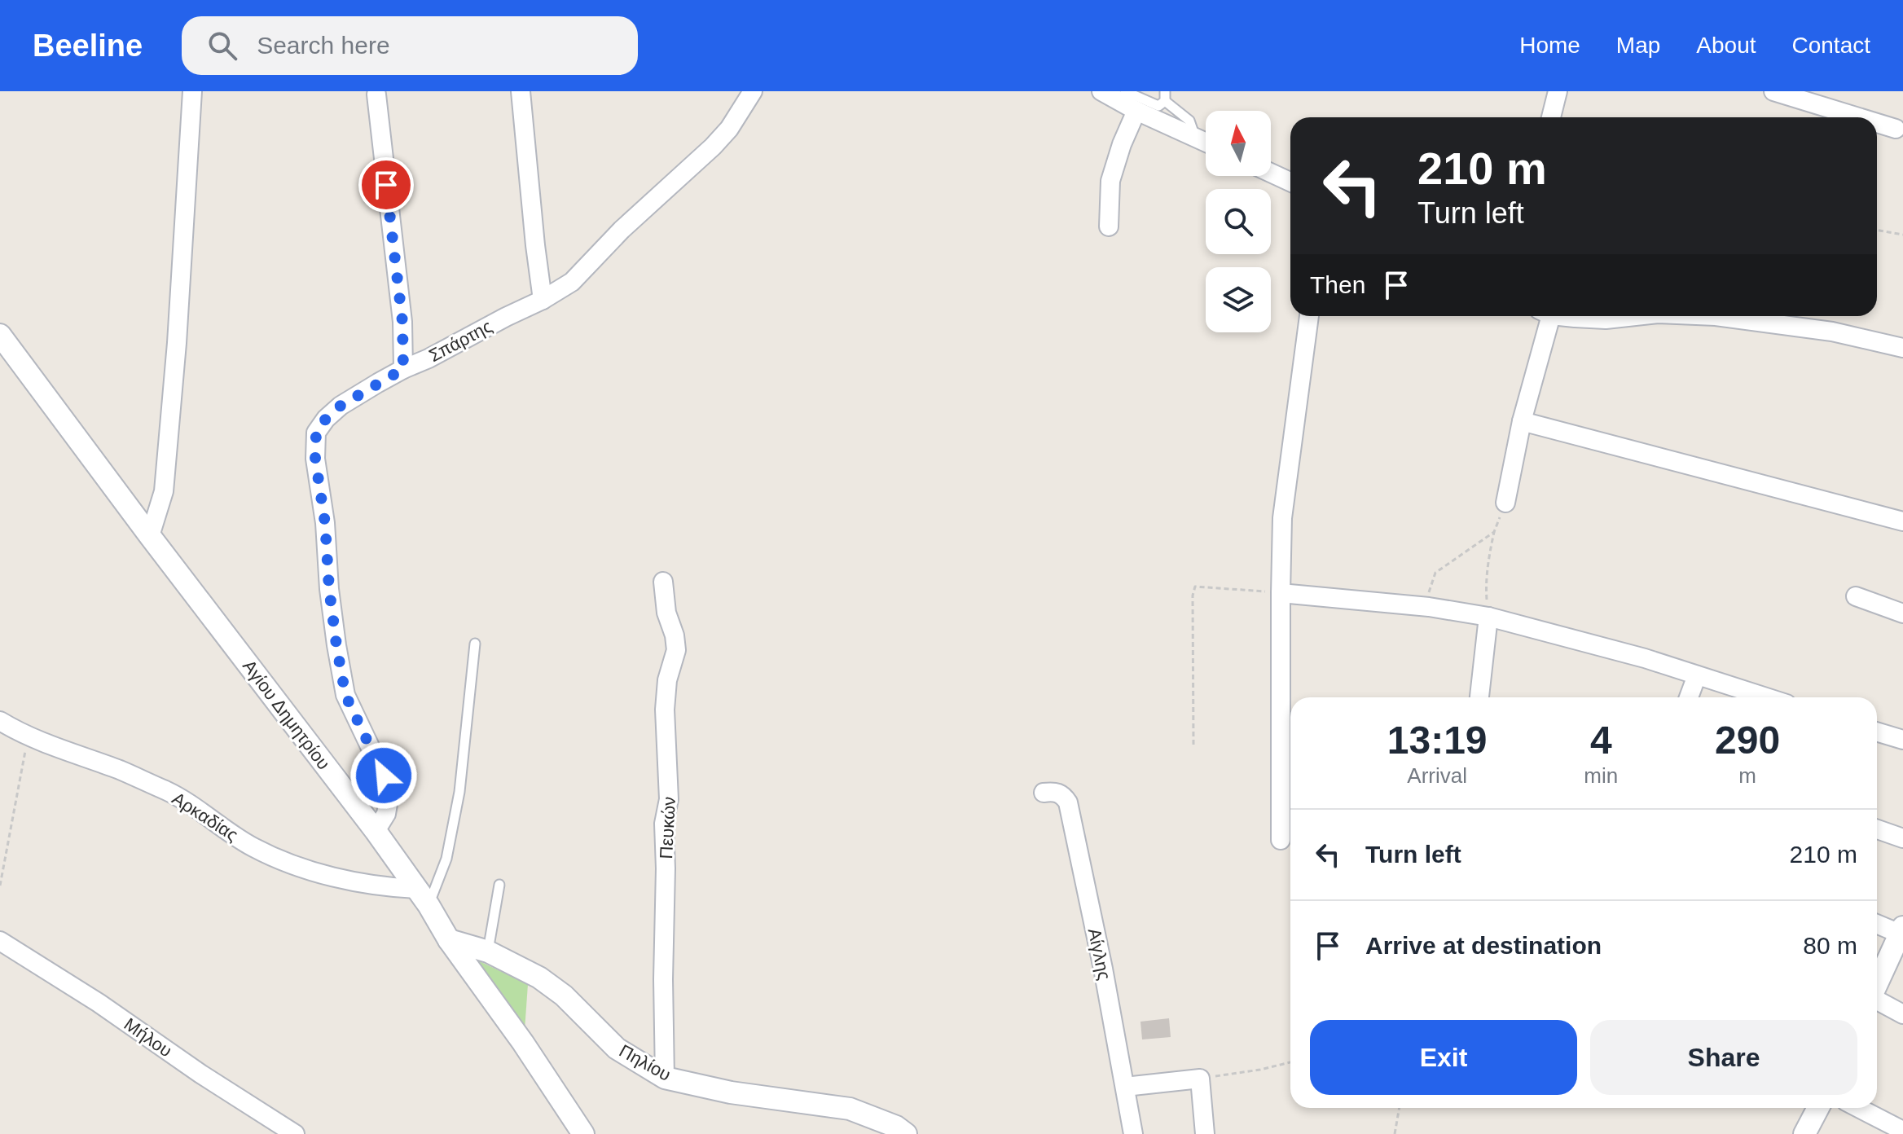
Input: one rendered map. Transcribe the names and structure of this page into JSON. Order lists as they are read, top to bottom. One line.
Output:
{"streets":{"street":["Σπάρτης","Αγίου Δημητρίου","Αρκαδίας","Πευκών","Αίγλης","Μήλου","Πηλίου"]},"crossings":[["Σπάρτης","Αγίου Δημητρίου"],["Αγίου Δημητρίου","Αρκαδίας"],["Αγίου Δημητρίου","Πηλίου"],["Πευκών","Πηλίου"]],"north":"top","page":{"header":"Beeline","search":"Search here","nav":["Home","Map","About","Contact"],"turn":["210 m","Turn left"],"then":"Then","eta":["13:19","Arrival","4","min","290","m"],"list":[{"name":"Turn left","value":"210 m"},{"name":"Arrive at destination","value":"80 m"}],"buttons":["Exit","Share"]}}
